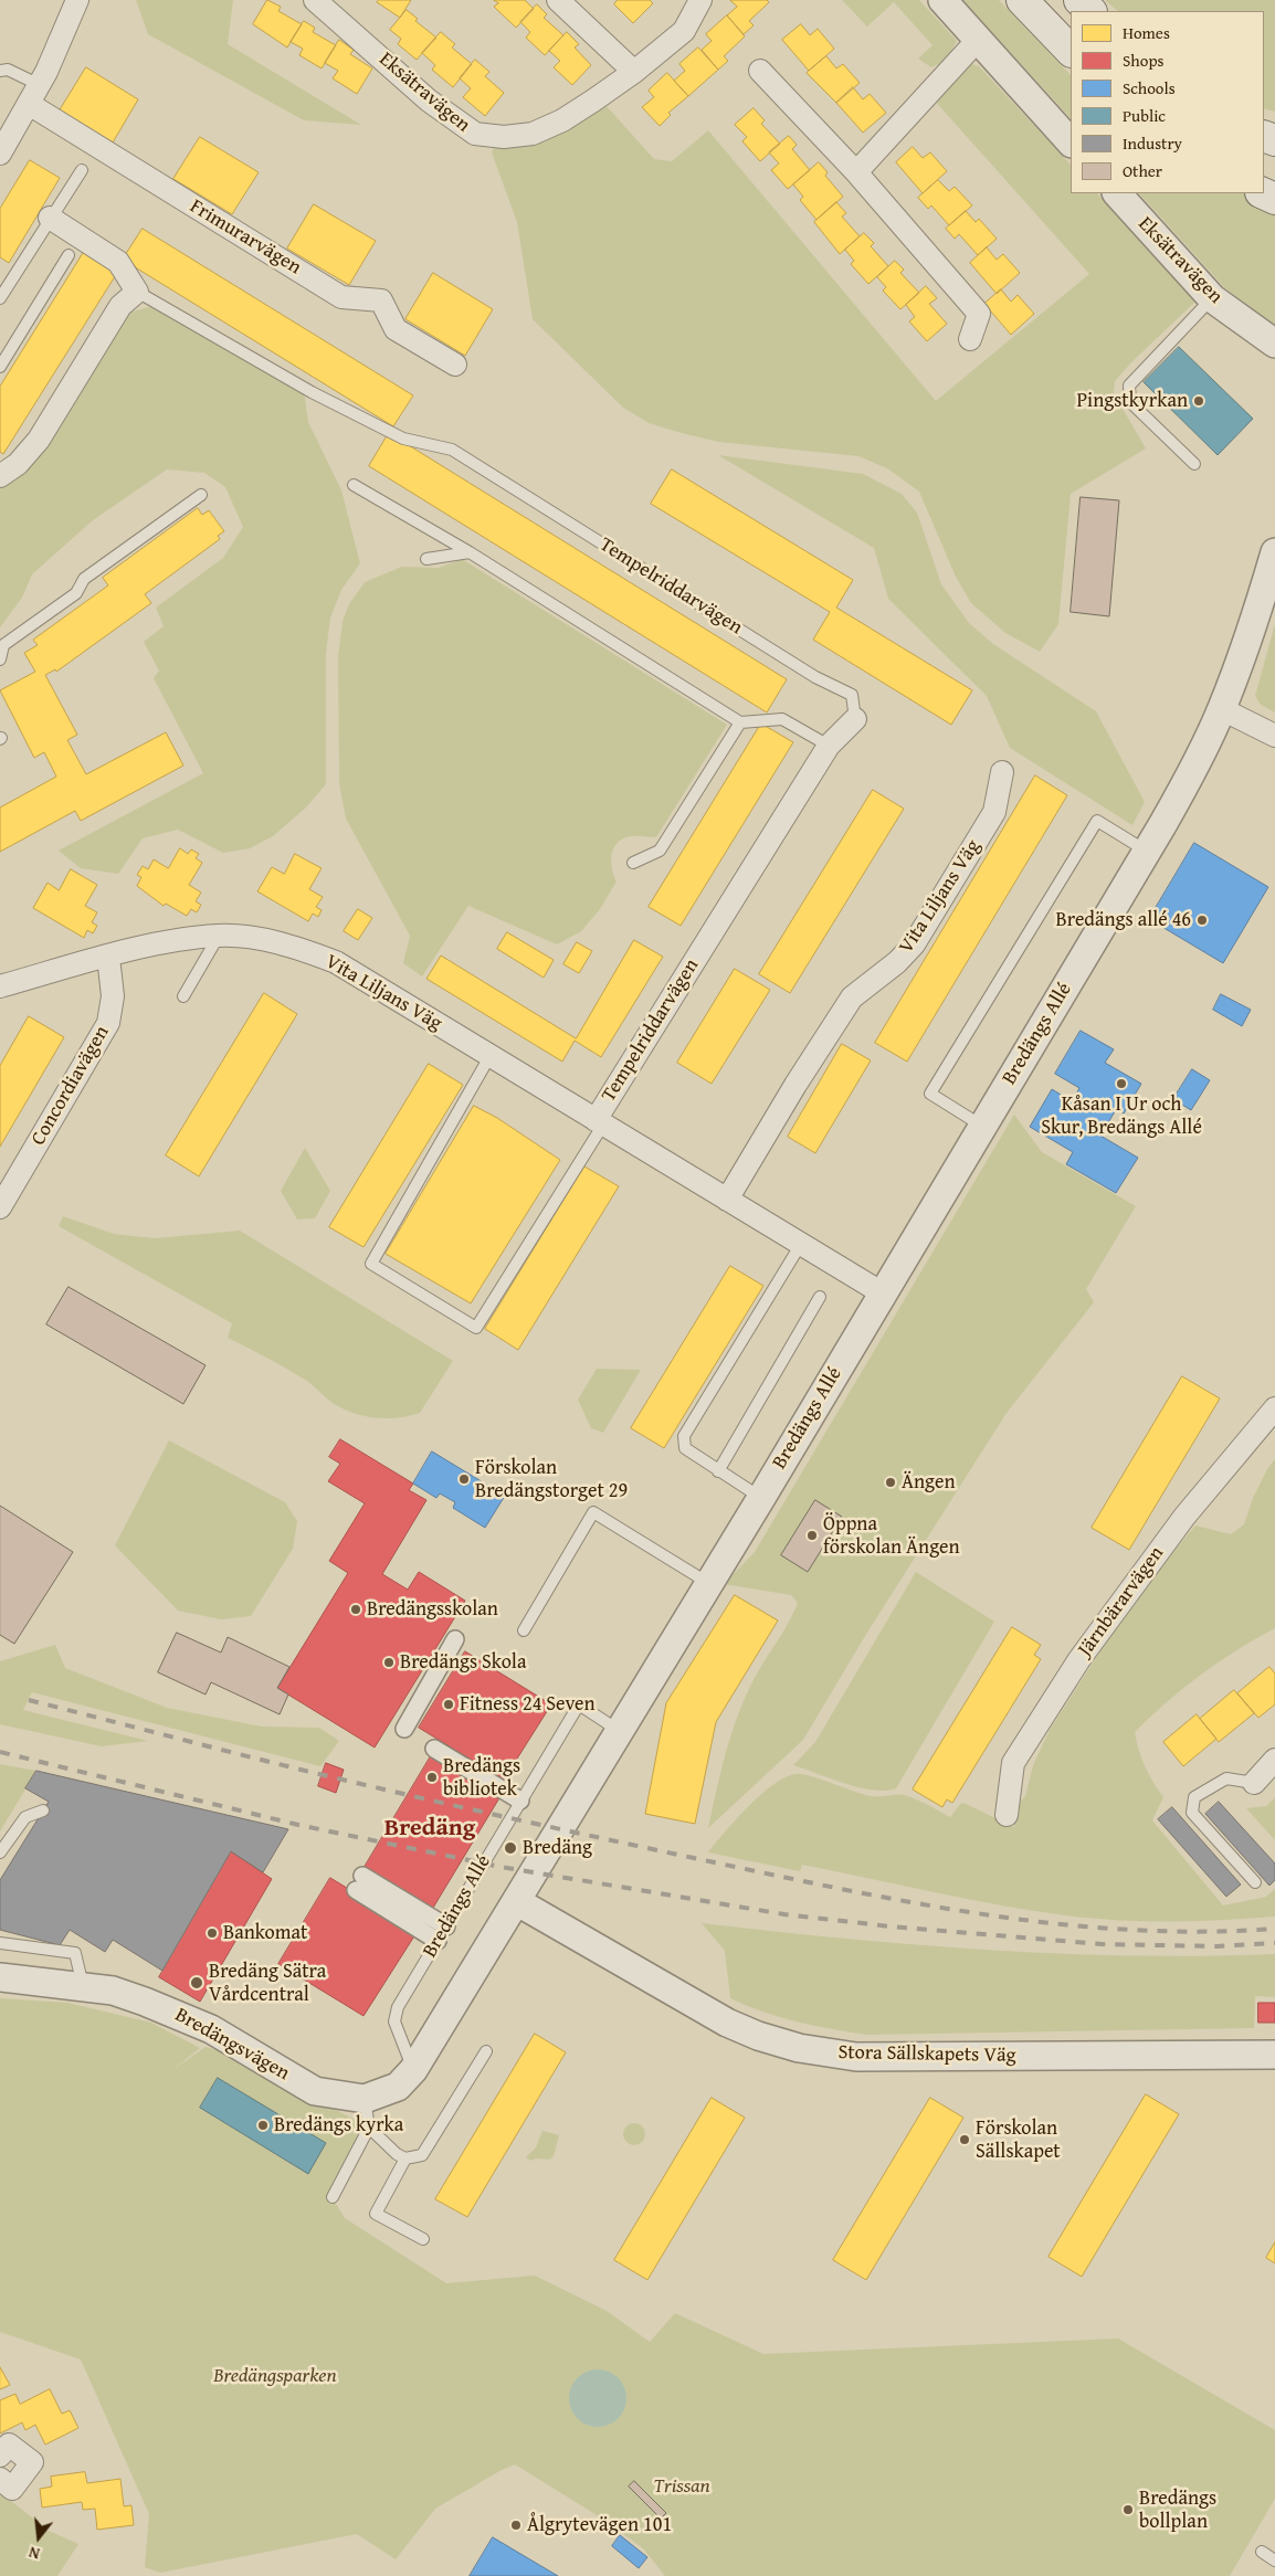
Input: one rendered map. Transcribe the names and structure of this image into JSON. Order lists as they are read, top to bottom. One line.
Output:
{"streets":{"street":["Eksätravägen","Frimurarvägen","Tempelriddarvägen","Vita Liljans Väg","Bredängs Allé","Concordiavägen","Järnbärarvägen","Bredängsvägen","Stora Sällskapets Väg"]},"crossings":[["Tempelriddarvägen","Vita Liljans Väg"],["Vita Liljans Väg","Bredängs Allé"],["Vita Liljans Väg","Concordiavägen"],["Bredängs Allé","Bredängsvägen"],["Bredängs Allé","Stora Sällskapets Väg"]],"districts":["Bredäng"],"parks":["Bredängsparken","Trissan"],"places":["Pingstkyrkan","Bredängs allé 46","Kåsan I Ur och Skur, Bredängs Allé","Förskolan Bredängstorget 29","Ängen","Öppna förskolan Ängen","Bredängsskolan","Bredängs Skola","Fitness 24 Seven","Bredängs bibliotek","Bredäng","Bankomat","Bredäng Sätra Vårdcentral","Bredängs kyrka","Förskolan Sällskapet","Bredängs bollplan","Ålgrytevägen 101"],"legend":["Homes","Shops","Schools","Public","Industry","Other"],"north":"bottom"}
